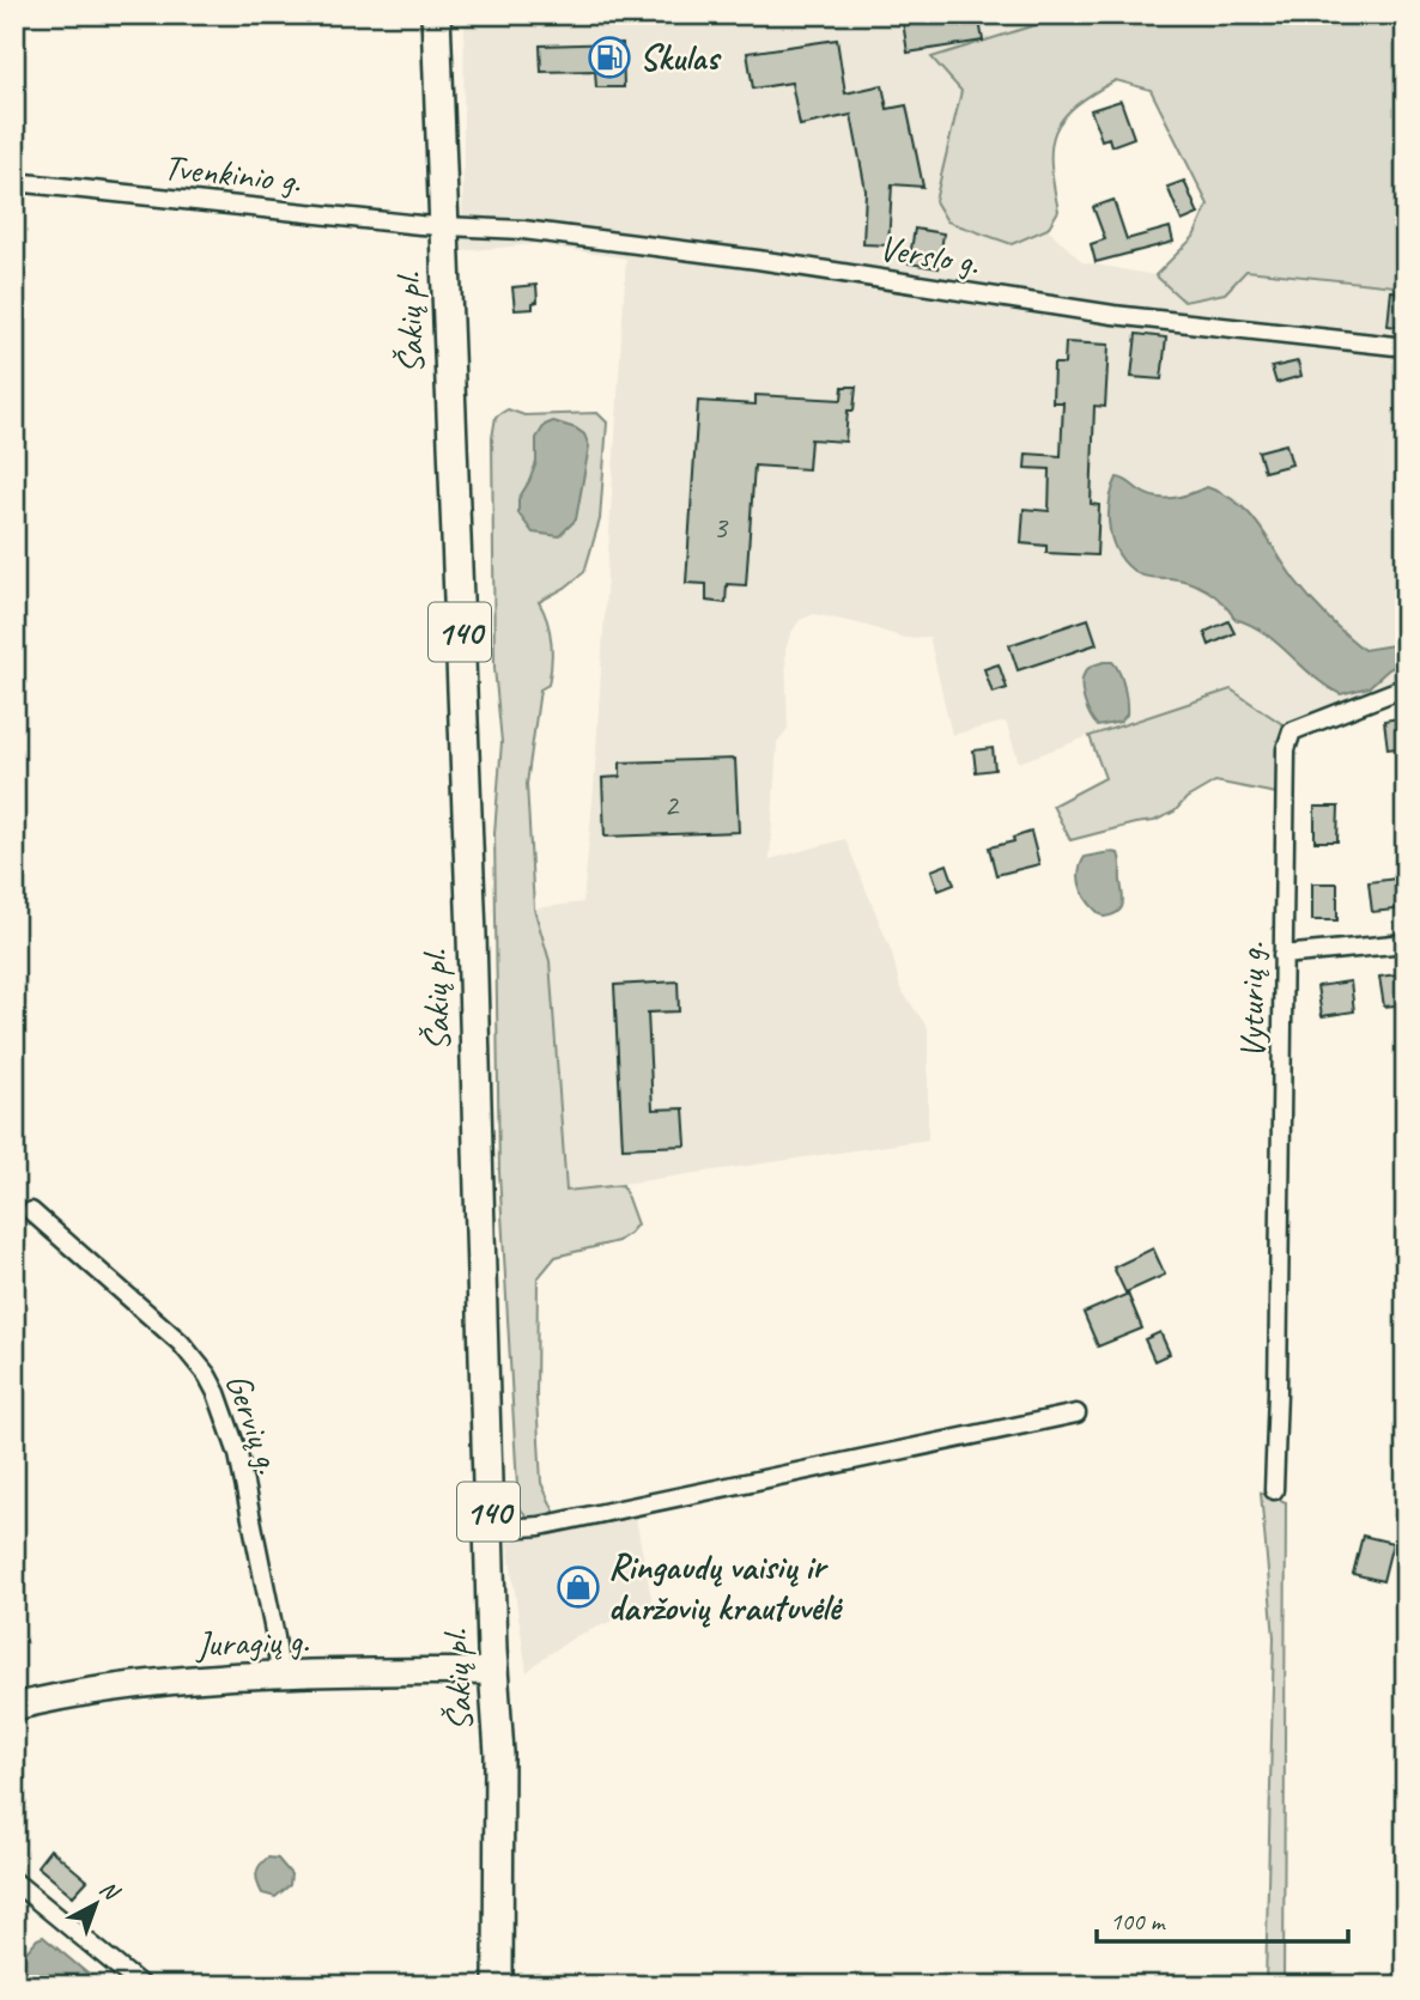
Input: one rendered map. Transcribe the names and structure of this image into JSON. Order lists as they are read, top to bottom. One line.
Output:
{"streets":{"main road":["Šakių pl.","140","Juragių g."],"street":["Tvenkinio g.","Verslo g.","Vyturių g.","Gervių g."]},"crossings":[["Tvenkinio g.","Verslo g."],["Tvenkinio g.","Šakių pl."],["Verslo g.","Šakių pl."],["Šakių pl.","Juragių g."],["Gervių g.","Juragių g."]],"places":{"fuel station":["Skulas"],"shop":["Ringaudų vaisių ir daržovių krautuvėlė"]},"house_numbers":["3","2"],"scale_bar":"100 m","north":"top right"}
